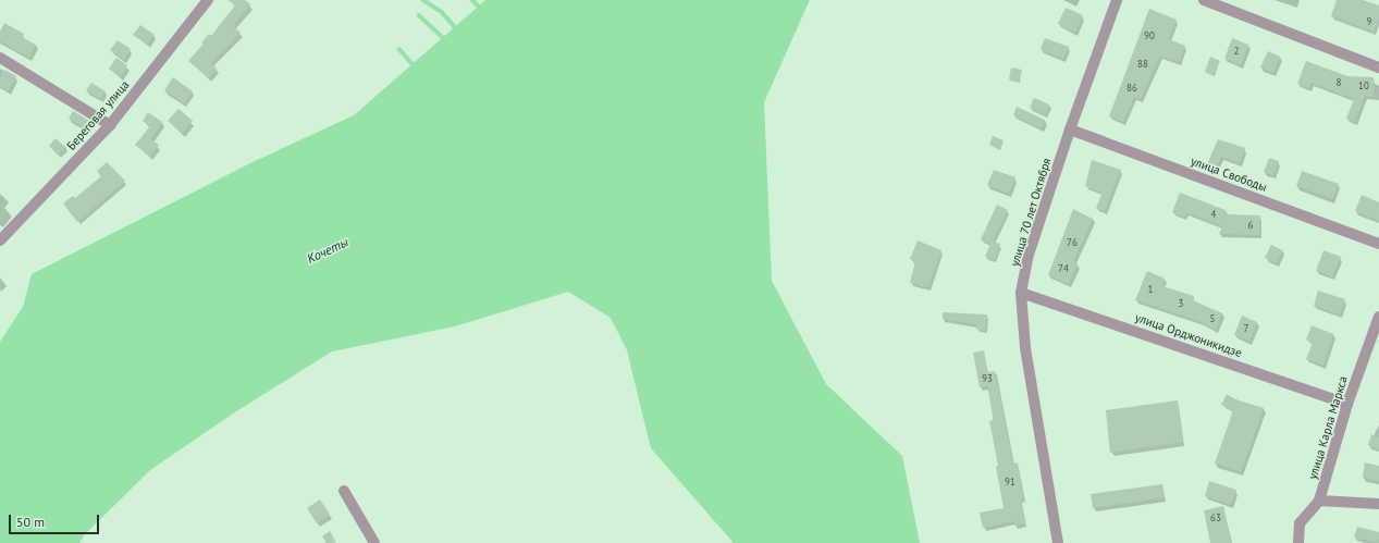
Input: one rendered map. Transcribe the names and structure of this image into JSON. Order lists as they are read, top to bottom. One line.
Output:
{"streets":{"street":["Береговая улица","улица Свободы","улица 70 лет Октября","улица Орджоникидзе","улица Карла Маркса"]},"crossings":[["улица Свободы","улица 70 лет Октября"],["улица 70 лет Октября","улица Орджоникидзе"],["улица Орджоникидзе","улица Карла Маркса"]],"water":["Кочеты"],"house_numbers":["9","90","2","88","8","10","86","4","6","76","74","1","3","5","7","93","91","63"],"scale_bar":"50 m"}
